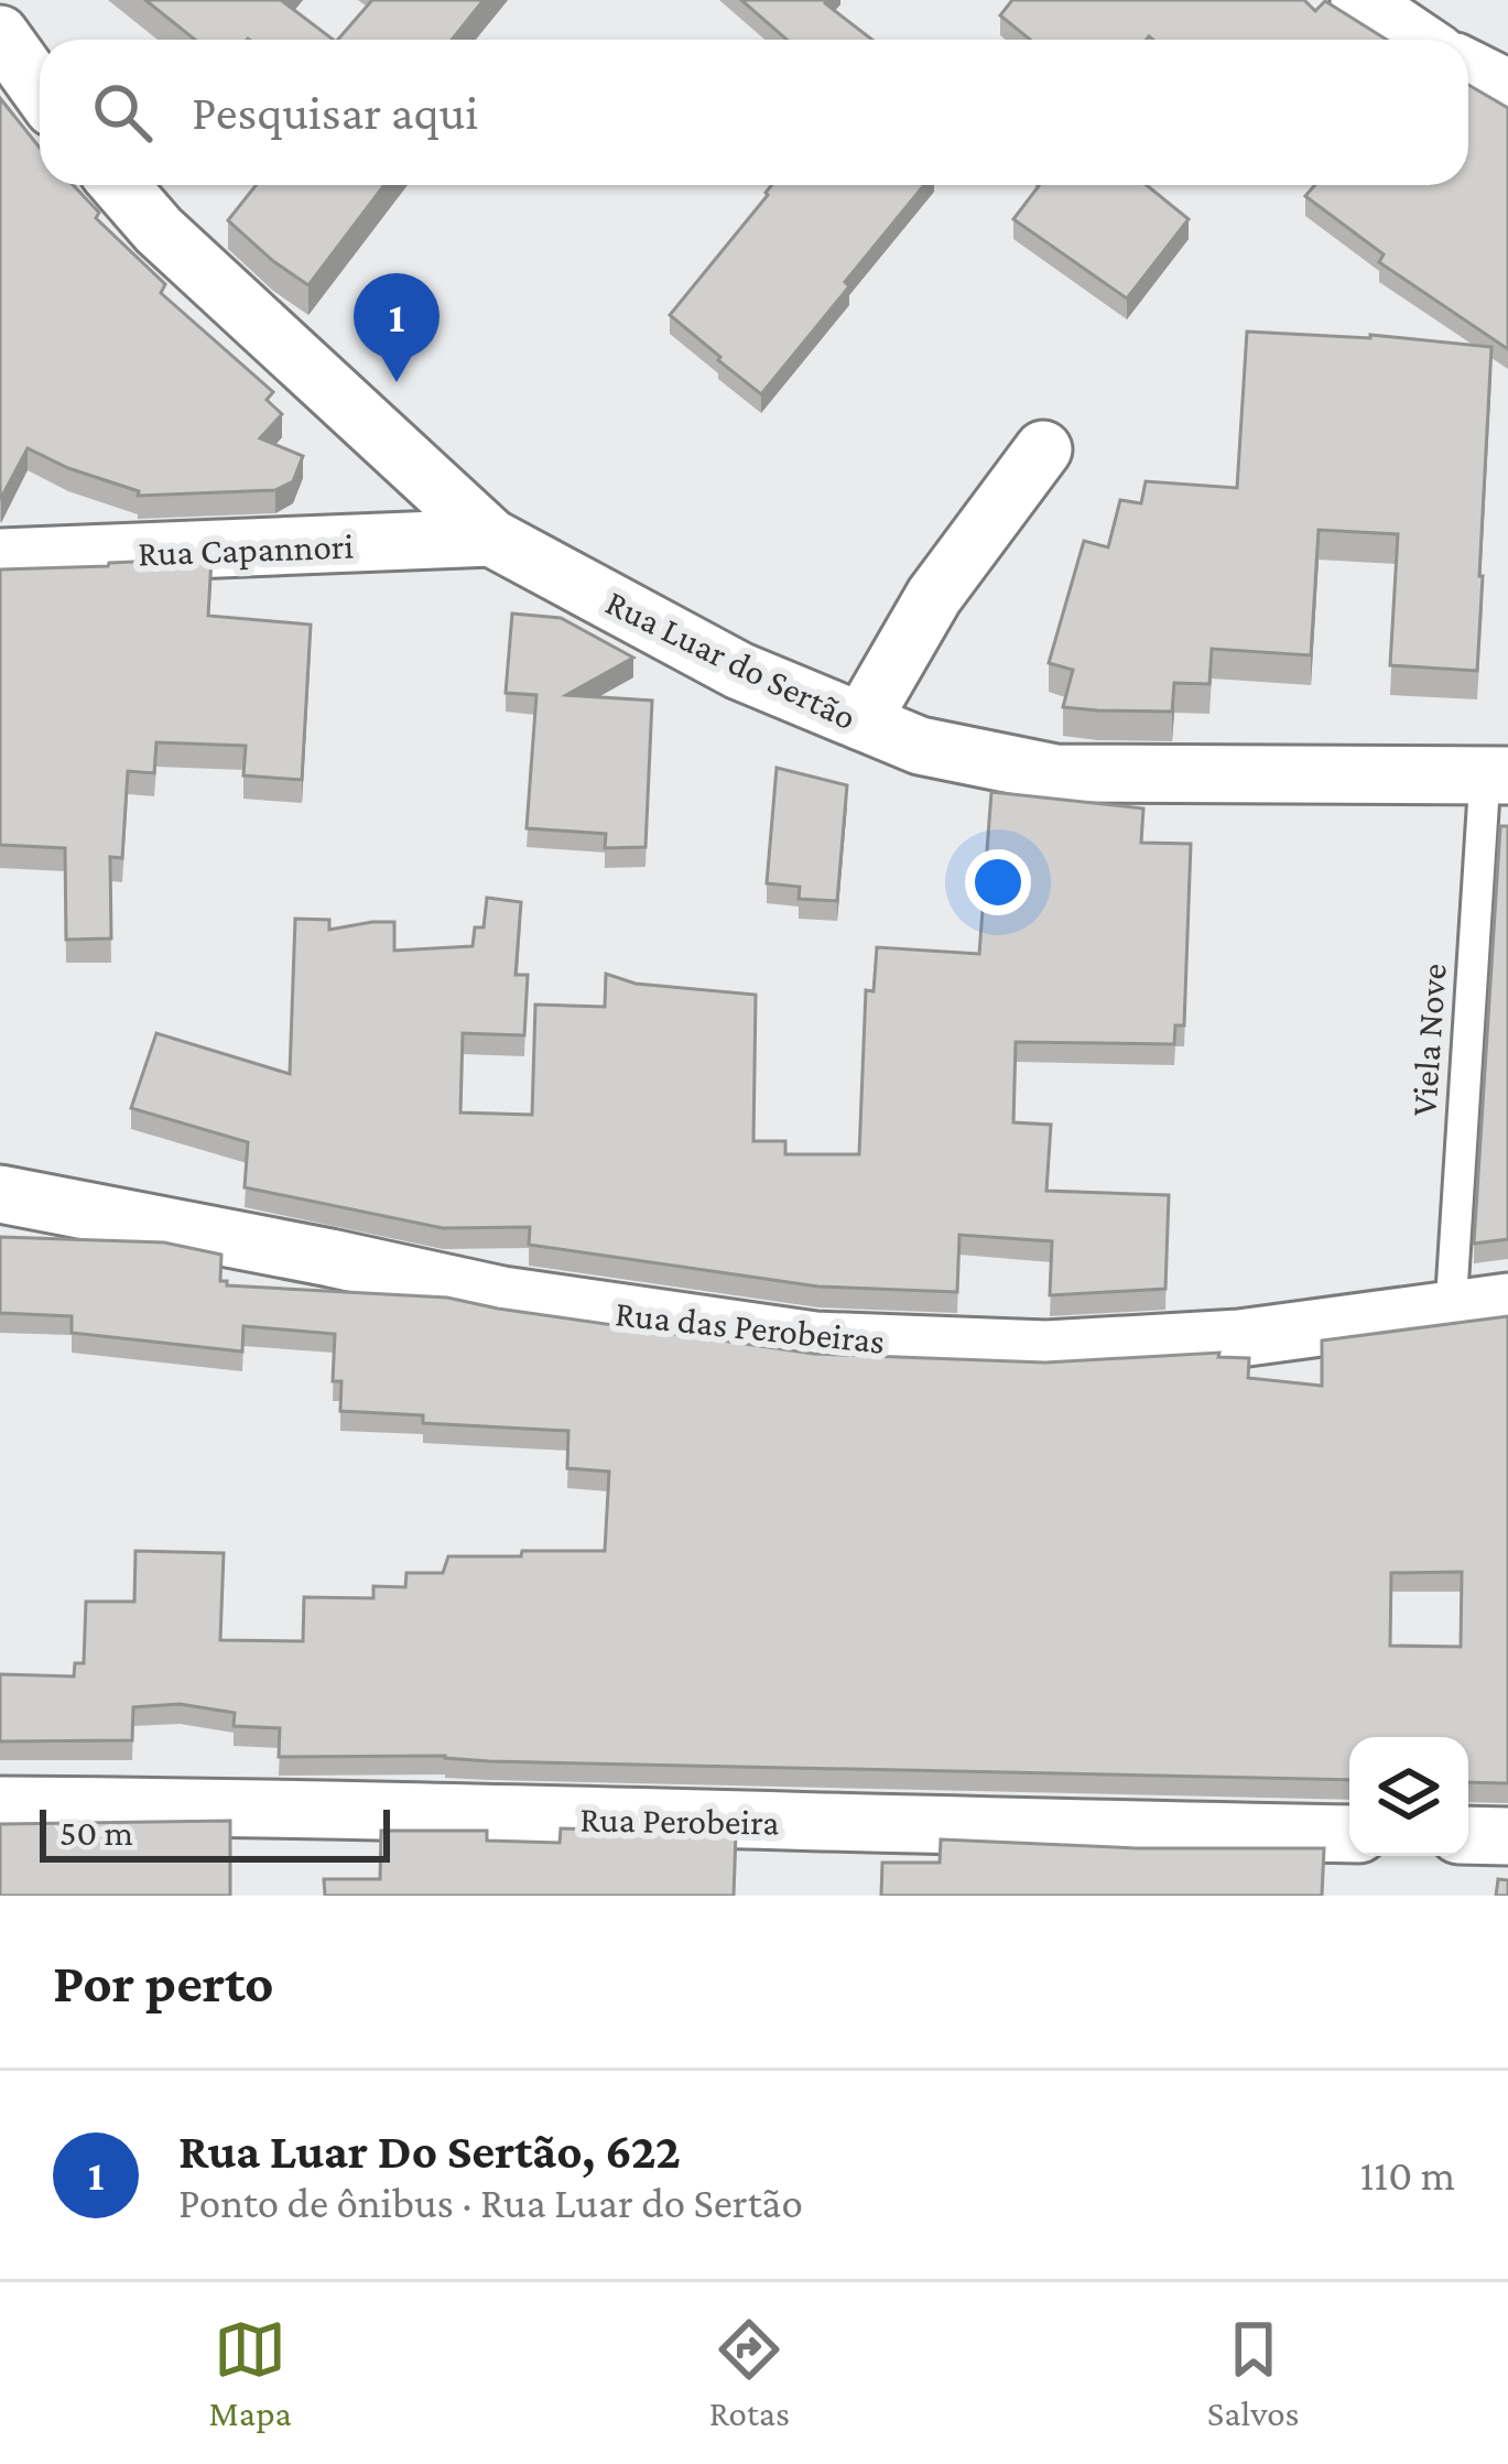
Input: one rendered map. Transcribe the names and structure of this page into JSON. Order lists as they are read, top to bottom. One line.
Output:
{"streets":{"street":["Rua Capannori","Rua Luar do Sertão","Rua das Perobeiras","Rua Perobeira"],"lane":["Viela Nove"]},"crossings":[["Rua Capannori","Rua Luar do Sertão"],["Rua Luar do Sertão","Viela Nove"],["Viela Nove","Rua das Perobeiras"]],"scale_bar":"50 m","page":{"search":"Pesquisar aqui","pins":"1","scale":"50 m","heading":"Por perto","list":[{"mark":"1","name":"Rua Luar Do Sertão, 622","note":"Ponto de ônibus · Rua Luar do Sertão","value":"110 m"}],"nav":["Mapa","Rotas","Salvos"]}}
